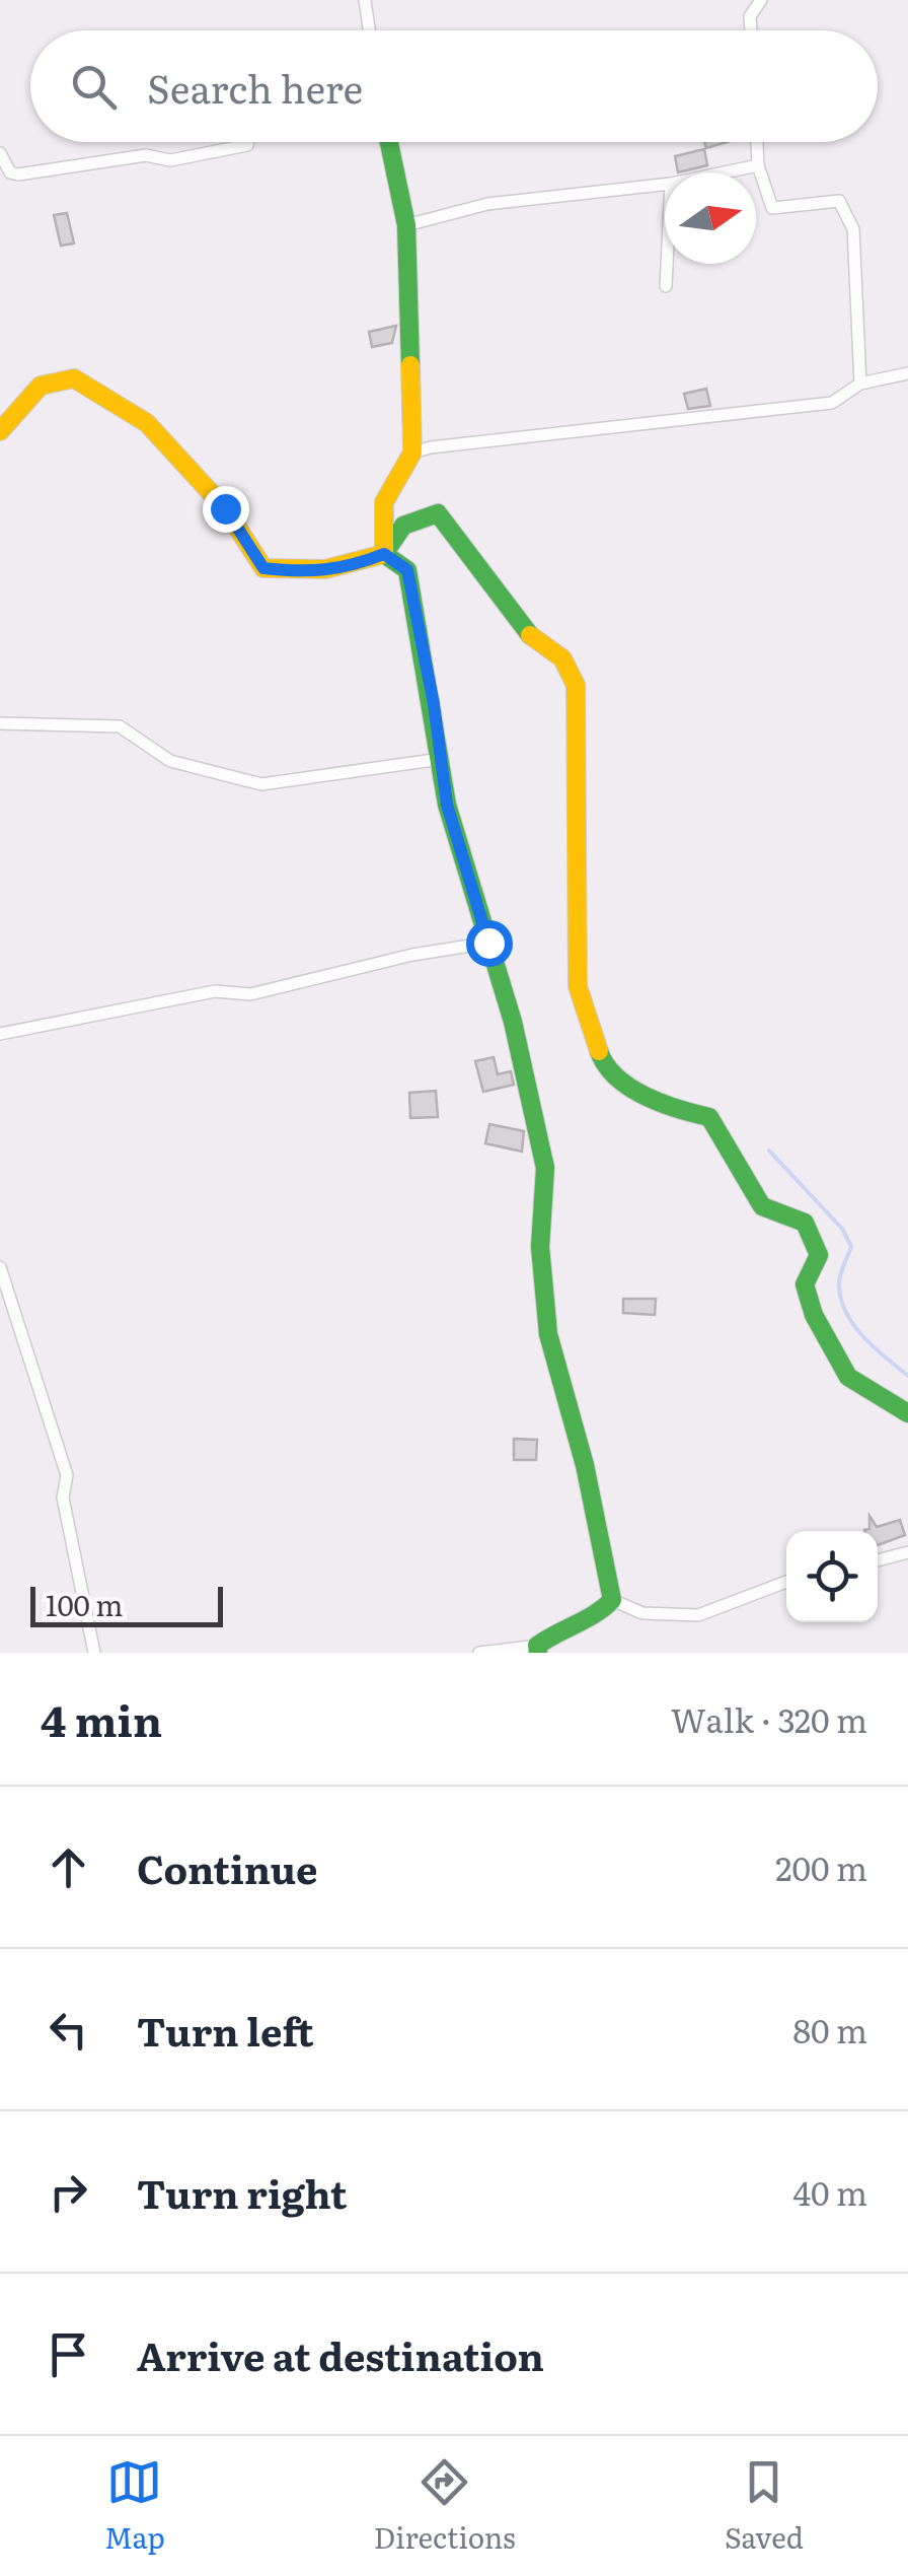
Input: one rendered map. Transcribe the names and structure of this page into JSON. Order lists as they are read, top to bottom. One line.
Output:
{"scale_bar":"100 m","north":"right","page":{"search":"Search here","scale":"100 m","heading":["4 min","Walk · 320 m"],"list":[["Continue","200 m"],["Turn left","80 m"],["Turn right","40 m"],"Arrive at destination"],"nav":["Map","Directions","Saved"]}}
